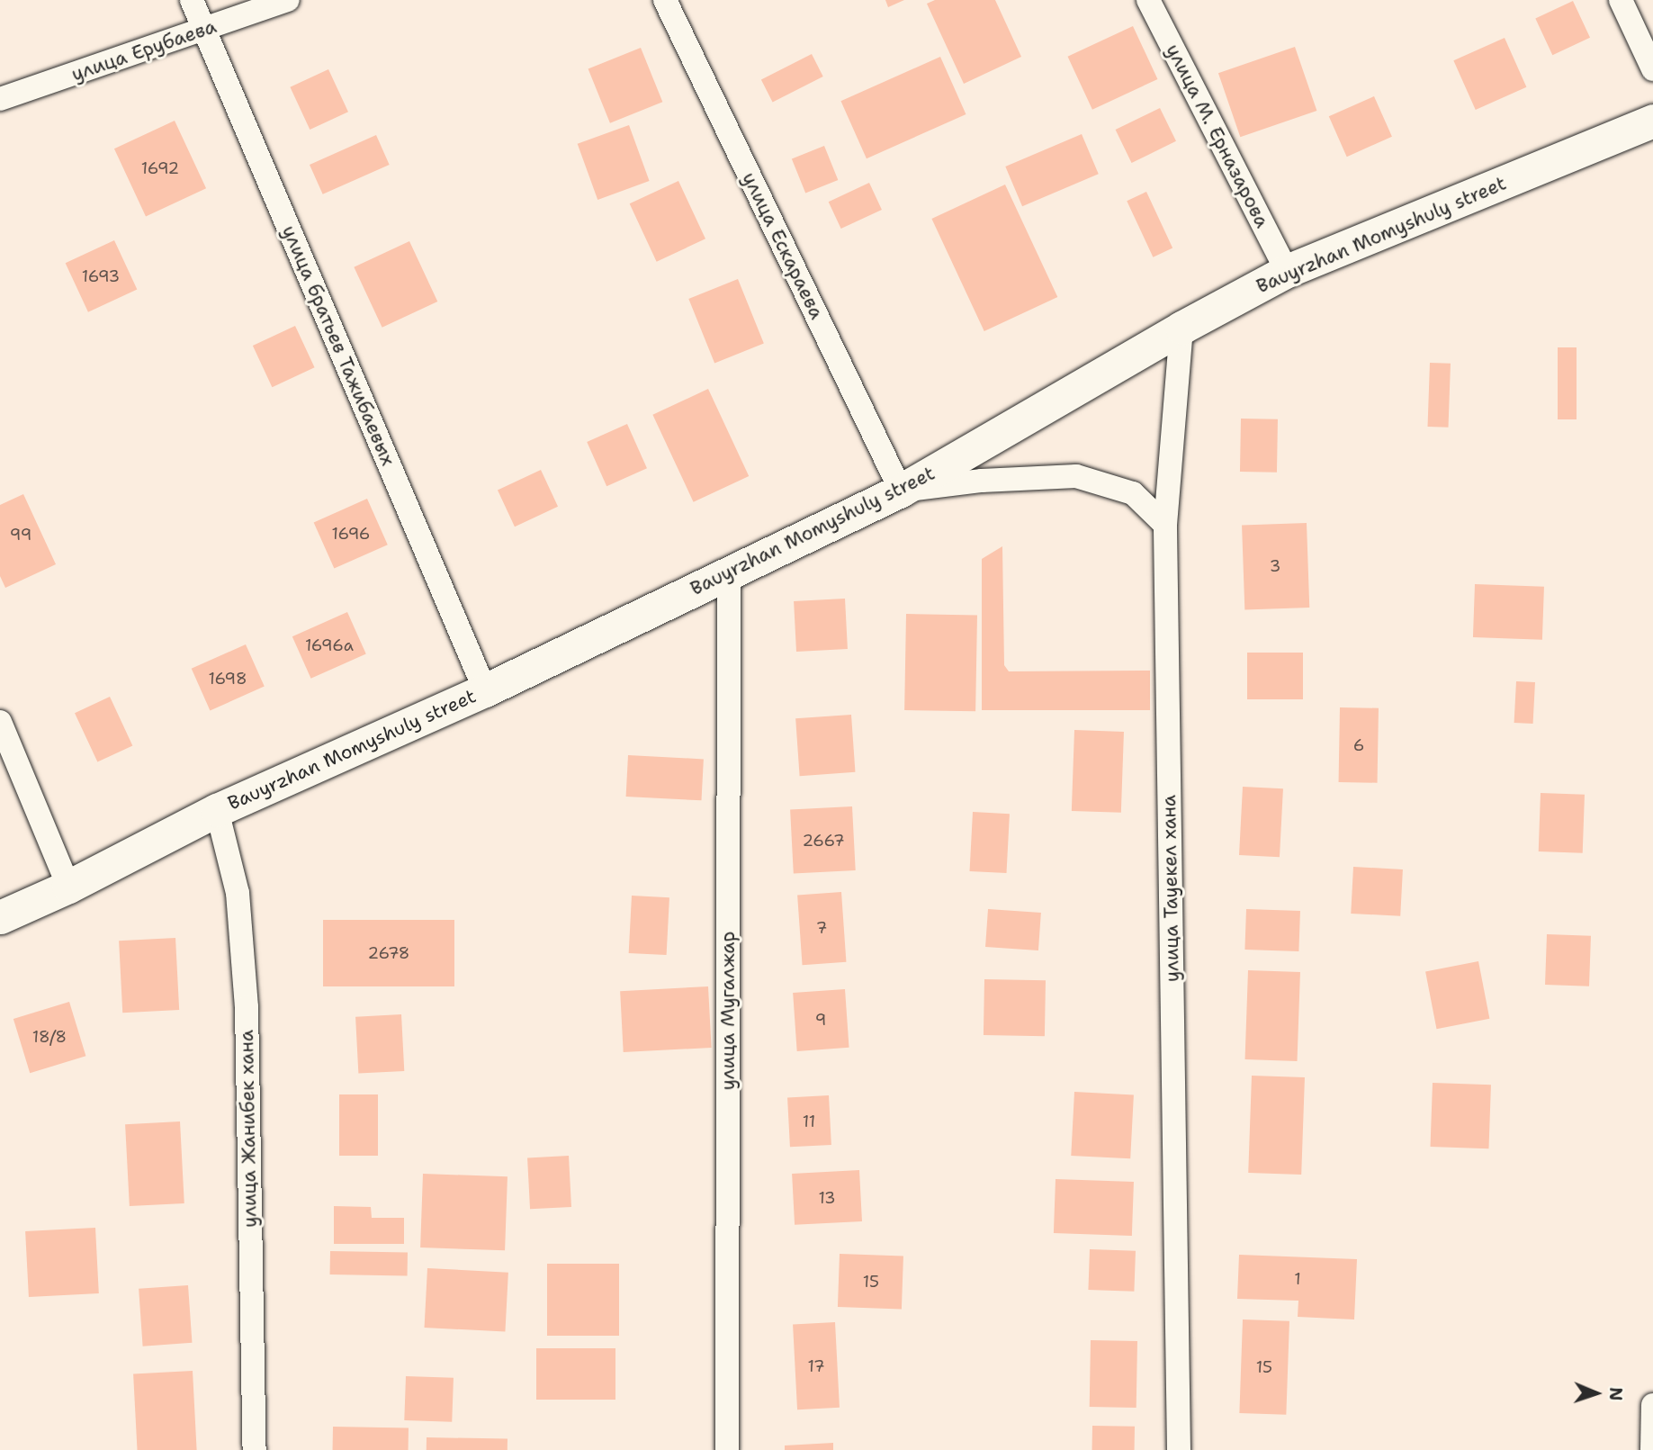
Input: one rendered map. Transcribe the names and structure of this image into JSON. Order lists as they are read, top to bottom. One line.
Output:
{"streets":{"street":["улица Ерубаева","улица М. Ерназарова","Bauyrzhan Momyshuly street","улица Ескараева","улица братьев Тажибаевых","улица Тауекел хана","улица Мугалжар","улица Жанибек хана"]},"crossings":[["улица Ерубаева","улица братьев Тажибаевых"],["улица М. Ерназарова","Bauyrzhan Momyshuly street"],["Bauyrzhan Momyshuly street","улица Ескараева"],["Bauyrzhan Momyshuly street","улица братьев Тажибаевых"],["Bauyrzhan Momyshuly street","улица Тауекел хана"],["Bauyrzhan Momyshuly street","улица Мугалжар"],["Bauyrzhan Momyshuly street","улица Жанибек хана"]],"house_numbers":["1692","1693","1696","99","3","1696а","1698","6","2667","7","2678","9","18/8","11","13","1","15","17","15"],"north":"right"}
